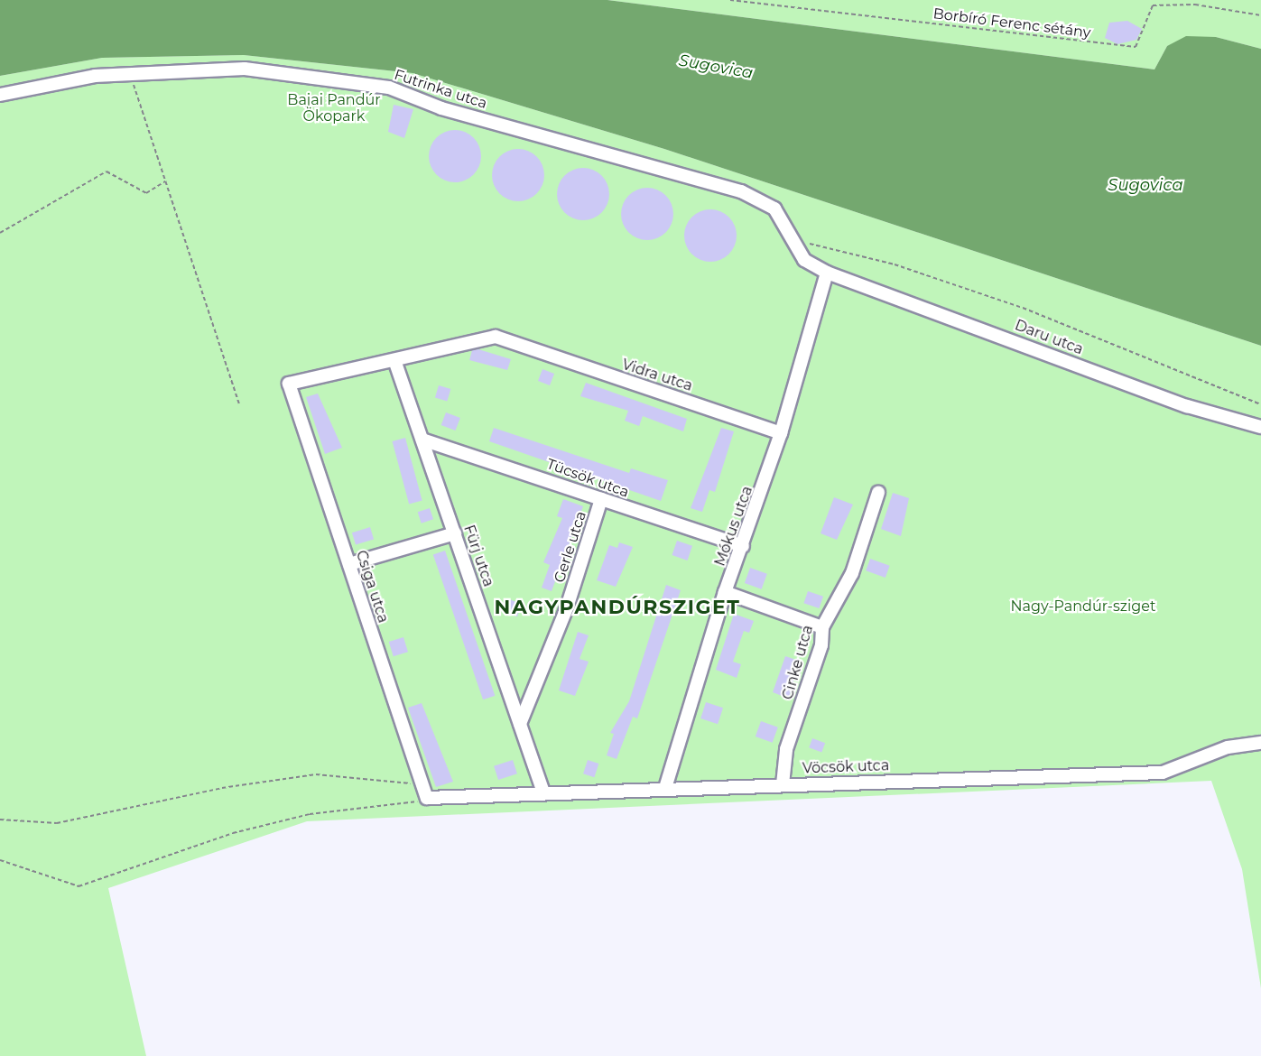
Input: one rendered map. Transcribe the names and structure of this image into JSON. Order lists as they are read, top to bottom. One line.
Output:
{"streets":{"street":["Futrinka utca","Daru utca","Vidra utca","Tücsök utca","Mókus utca","Gerle utca","Fürj utca","Csiga utca","Cinke utca","Vöcsök utca"],"path":["Borbíró Ferenc sétány"]},"crossings":[["Futrinka utca","Daru utca"],["Futrinka utca","Mókus utca"],["Daru utca","Mókus utca"],["Vidra utca","Mókus utca"],["Vidra utca","Fürj utca"],["Vidra utca","Csiga utca"],["Tücsök utca","Mókus utca"],["Tücsök utca","Gerle utca"],["Tücsök utca","Fürj utca"],["Mókus utca","Vöcsök utca"],["Gerle utca","Fürj utca"],["Fürj utca","Vöcsök utca"],["Csiga utca","Vöcsök utca"],["Cinke utca","Vöcsök utca"]],"districts":["NAGYPANDÚRSZIGET"],"water":["Sugovica"],"parks":["Bajai Pandúr Ökopark","Nagy-Pandúr-sziget"]}
